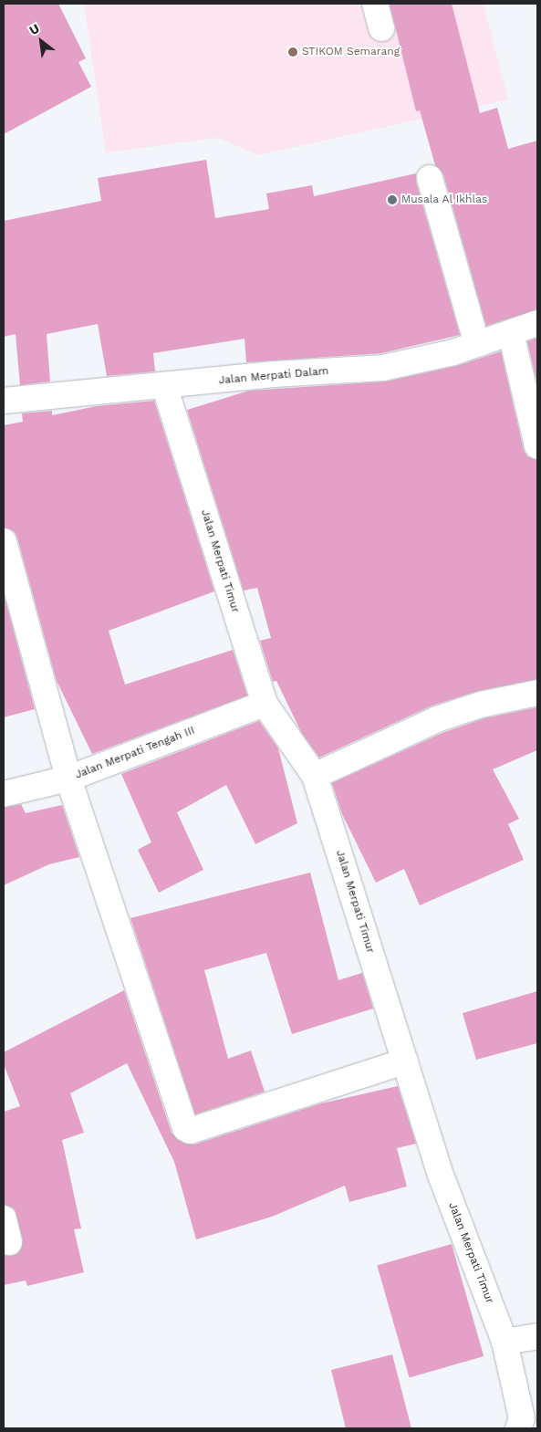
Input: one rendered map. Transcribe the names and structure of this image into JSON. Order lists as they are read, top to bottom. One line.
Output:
{"streets":{"street":["Jalan Merpati Dalam","Jalan Merpati Timur","Jalan Merpati Tengah III"]},"crossings":[["Jalan Merpati Dalam","Jalan Merpati Timur"],["Jalan Merpati Timur","Jalan Merpati Tengah III"]],"places":["STIKOM Semarang","Musala Al Ikhlas"],"north":"top left"}
